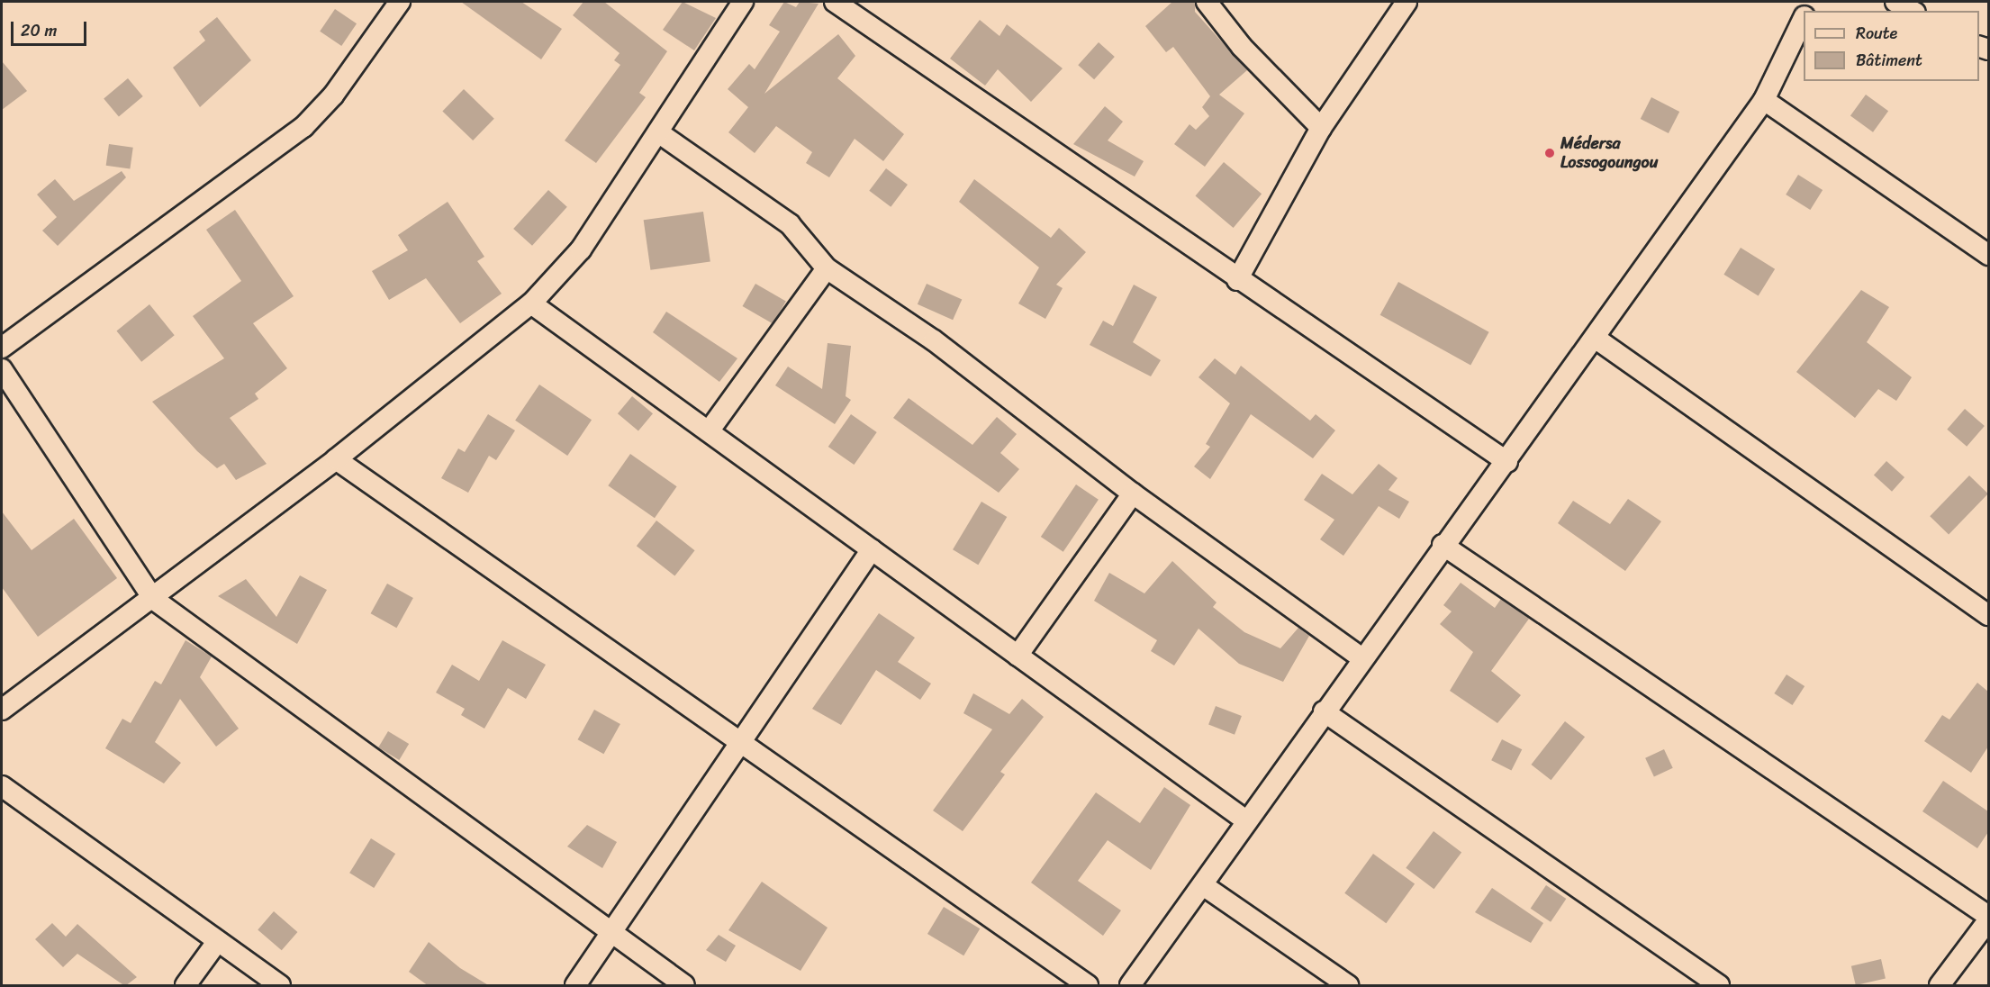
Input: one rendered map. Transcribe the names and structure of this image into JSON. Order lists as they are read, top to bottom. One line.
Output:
{"places":["Médersa Lossogoungou"],"legend":["Route","Bâtiment"],"scale_bar":"20 m"}
